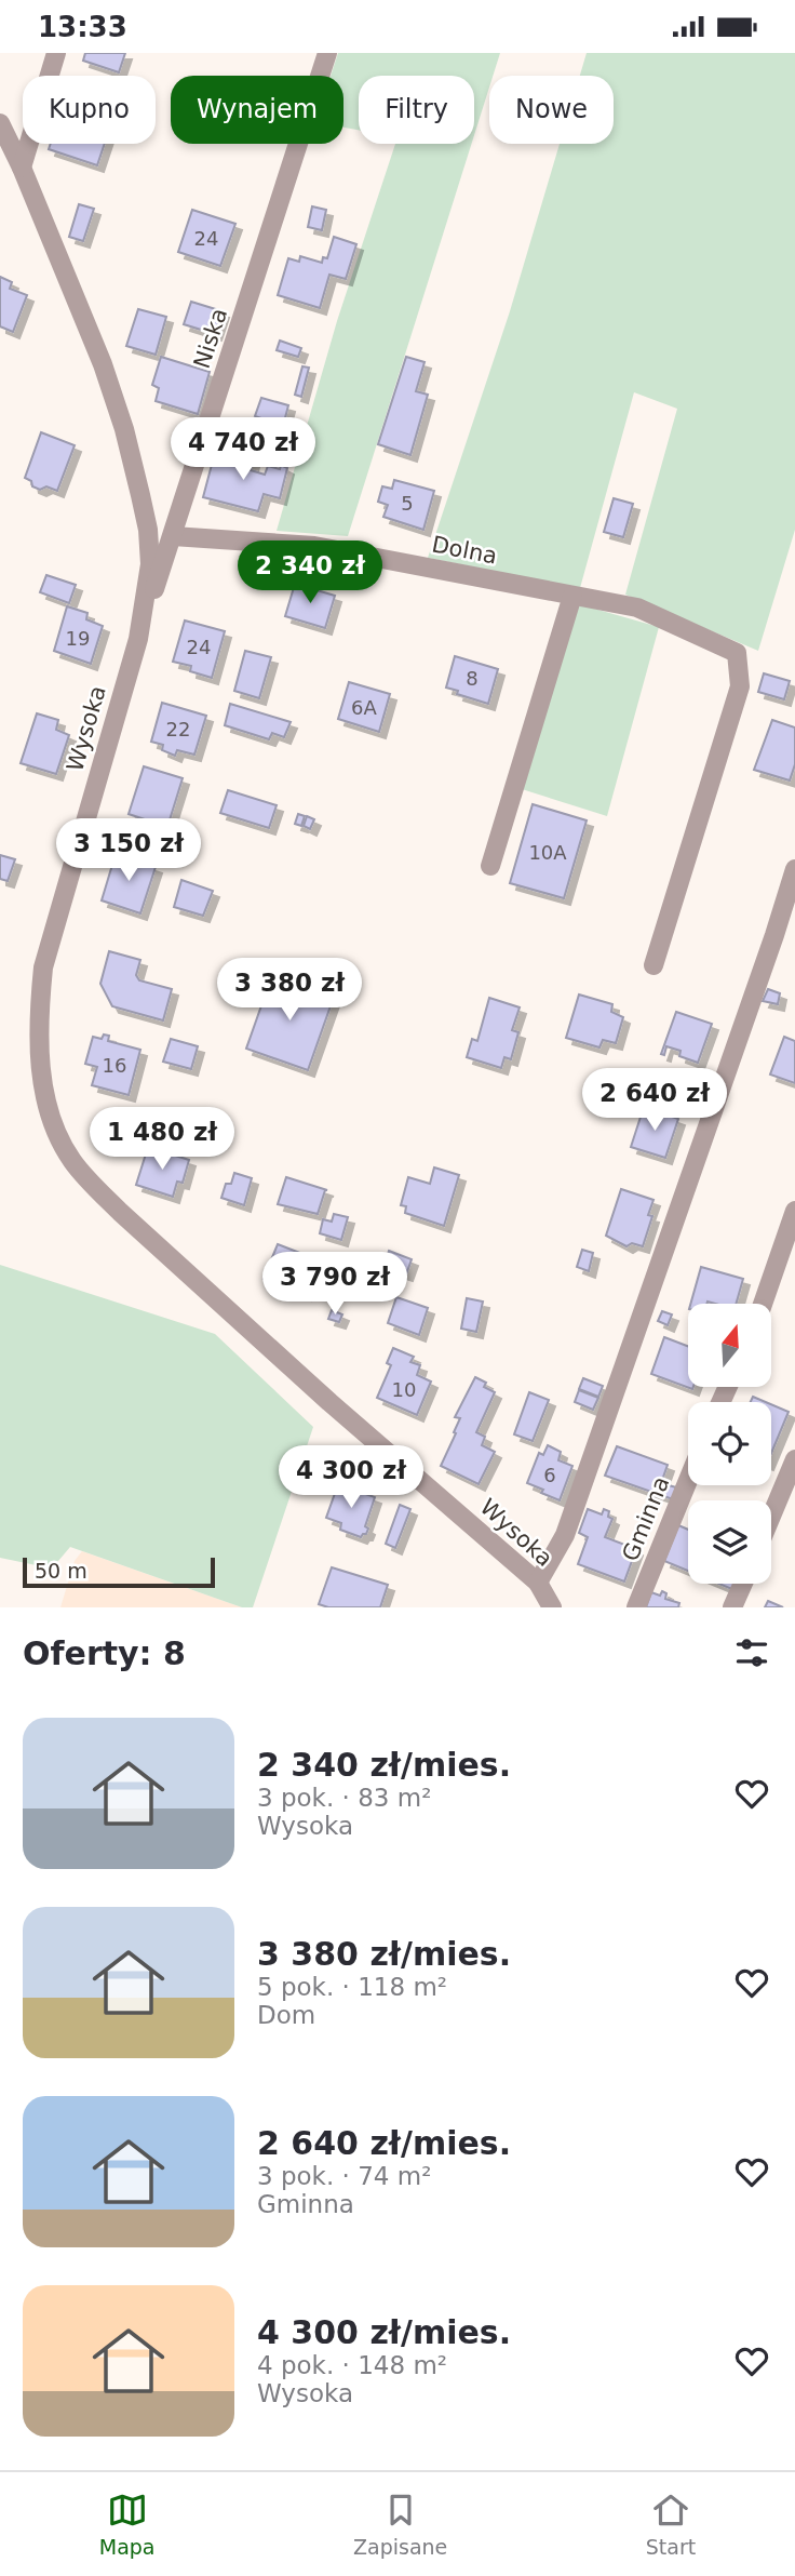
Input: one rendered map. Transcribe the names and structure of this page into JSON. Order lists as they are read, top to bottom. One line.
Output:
{"streets":{"street":["Niska","Dolna","Wysoka","Gminna"]},"crossings":[["Niska","Dolna"],["Niska","Wysoka"]],"house_numbers":["24","5","19","24","8","6A","22","10A","16","10","6"],"scale_bar":"50 m","north":"top","page":{"status":"13:33","chip":["Kupno","Wynajem","Filtry","Nowe"],"price":["4 740 zł","2 340 zł","3 150 zł","3 380 zł","2 640 zł","1 480 zł","3 790 zł","4 300 zł"],"scale":"50 m","heading":"Oferty: 8","list":[{"name":"2 340 zł/mies.","note":"3 pok. · 83 m² · Wysoka"},{"name":"3 380 zł/mies.","note":"5 pok. · 118 m² · Dom"},{"name":"2 640 zł/mies.","note":"3 pok. · 74 m² · Gminna"},{"name":"4 300 zł/mies.","note":"4 pok. · 148 m² · Wysoka"}],"tabs":["Mapa","Zapisane","Start"]}}
